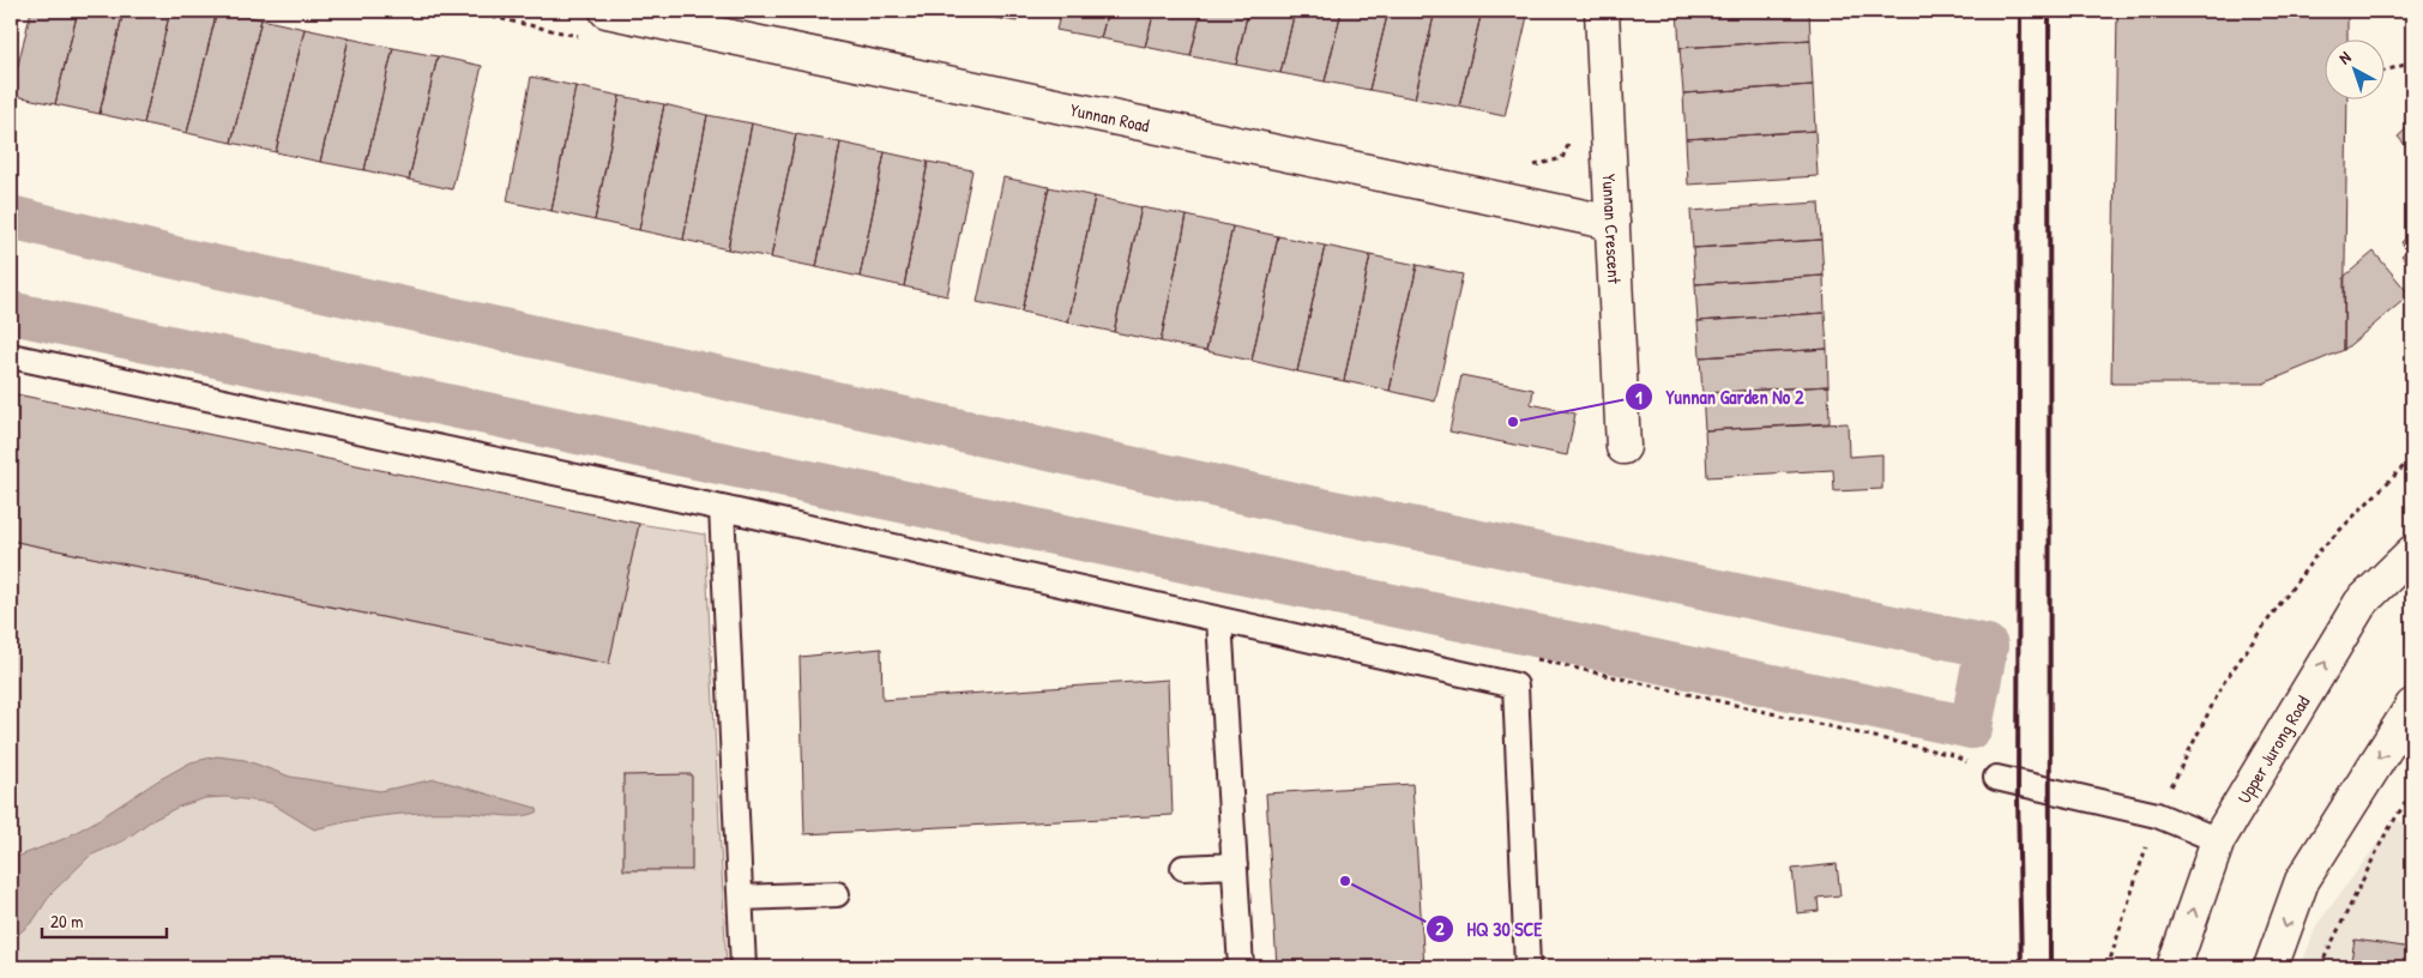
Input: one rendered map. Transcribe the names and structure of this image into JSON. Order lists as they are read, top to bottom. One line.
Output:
{"streets":{"street":["Yunnan Road","Yunnan Crescent","Upper Jurong Road"]},"crossings":[["Yunnan Road","Yunnan Crescent"]],"places":["Yunnan Garden No 2","HQ 30 SCE"],"scale_bar":"20 m","north":"top left"}
